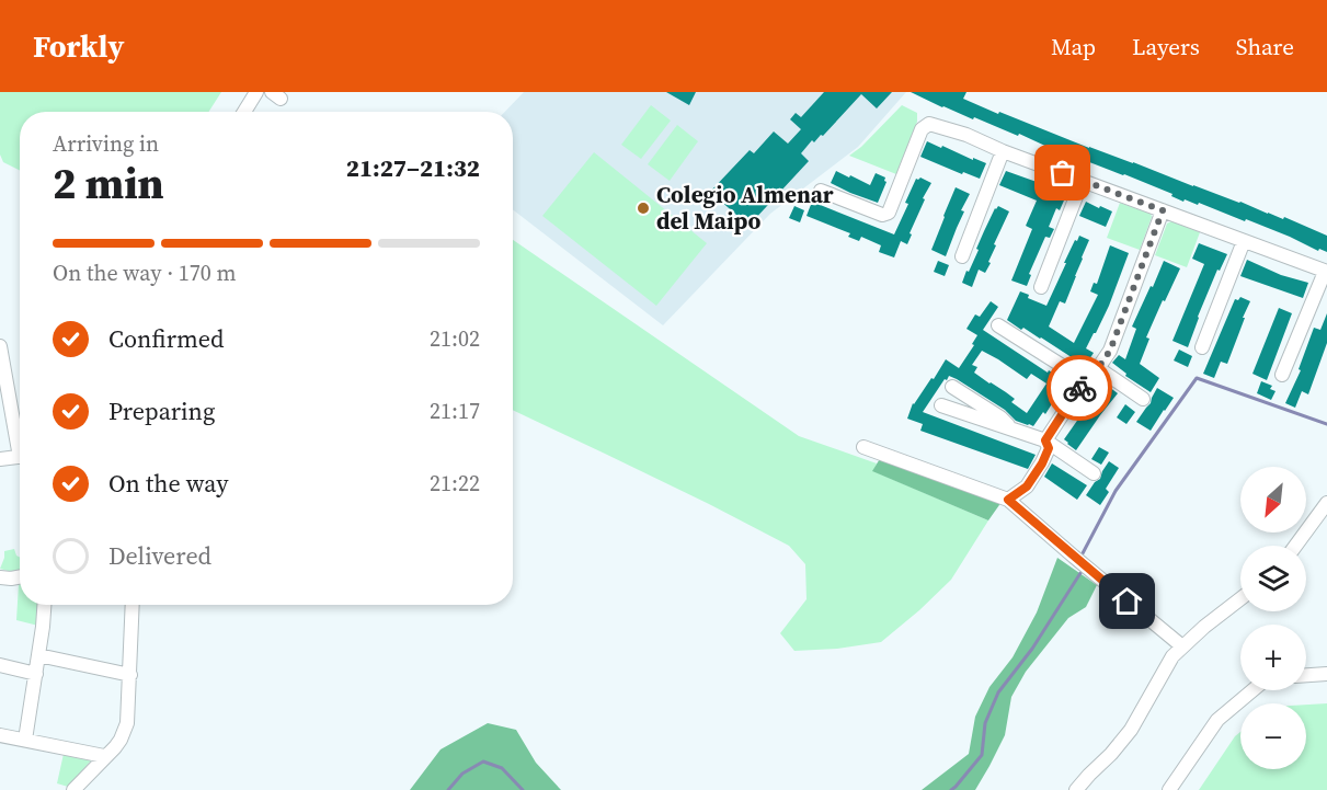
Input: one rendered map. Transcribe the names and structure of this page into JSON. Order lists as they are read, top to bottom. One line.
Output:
{"places":["Colegio Almenar del Maipo"],"north":"bottom left","page":{"header":"Forkly","nav":["Map","Layers","Share"],"heading":["2 min","Arriving in","21:27–21:32"],"bar":"On the way · 170 m","list":[["Confirmed","21:02"],["Preparing","21:17"],["On the way","21:22"],"Delivered"],"map_buttons":["+","−"]}}
